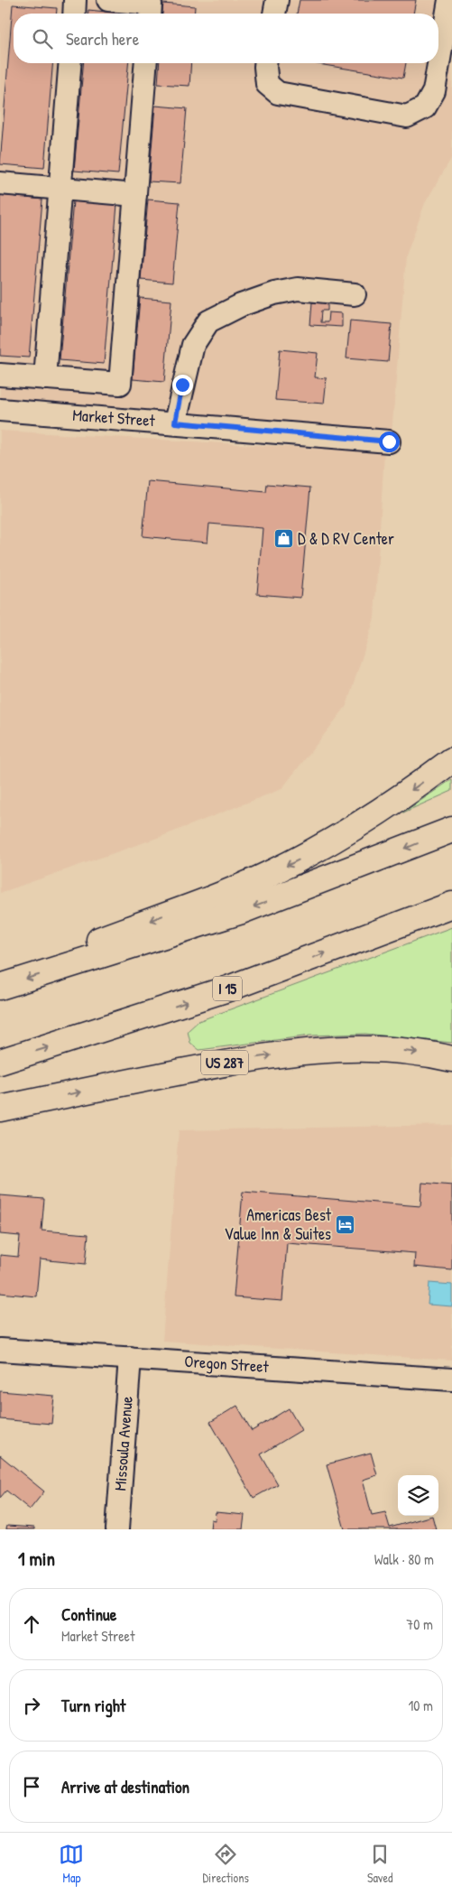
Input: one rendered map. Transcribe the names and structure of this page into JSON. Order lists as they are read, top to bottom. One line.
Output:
{"streets":{"highway":["I 15","US 287"],"street":["Market Street","Oregon Street","Missoula Avenue"]},"crossings":[["Oregon Street","Missoula Avenue"]],"places":{"shop":["D & D RV Center"],"hotel":["Americas Best Value Inn & Suites"]},"page":{"search":"Search here","heading":["1 min","Walk · 80 m"],"list":[["Continue","Market Street","70 m"],["Turn right","10 m"],"Arrive at destination"],"nav":["Map","Directions","Saved"]}}
